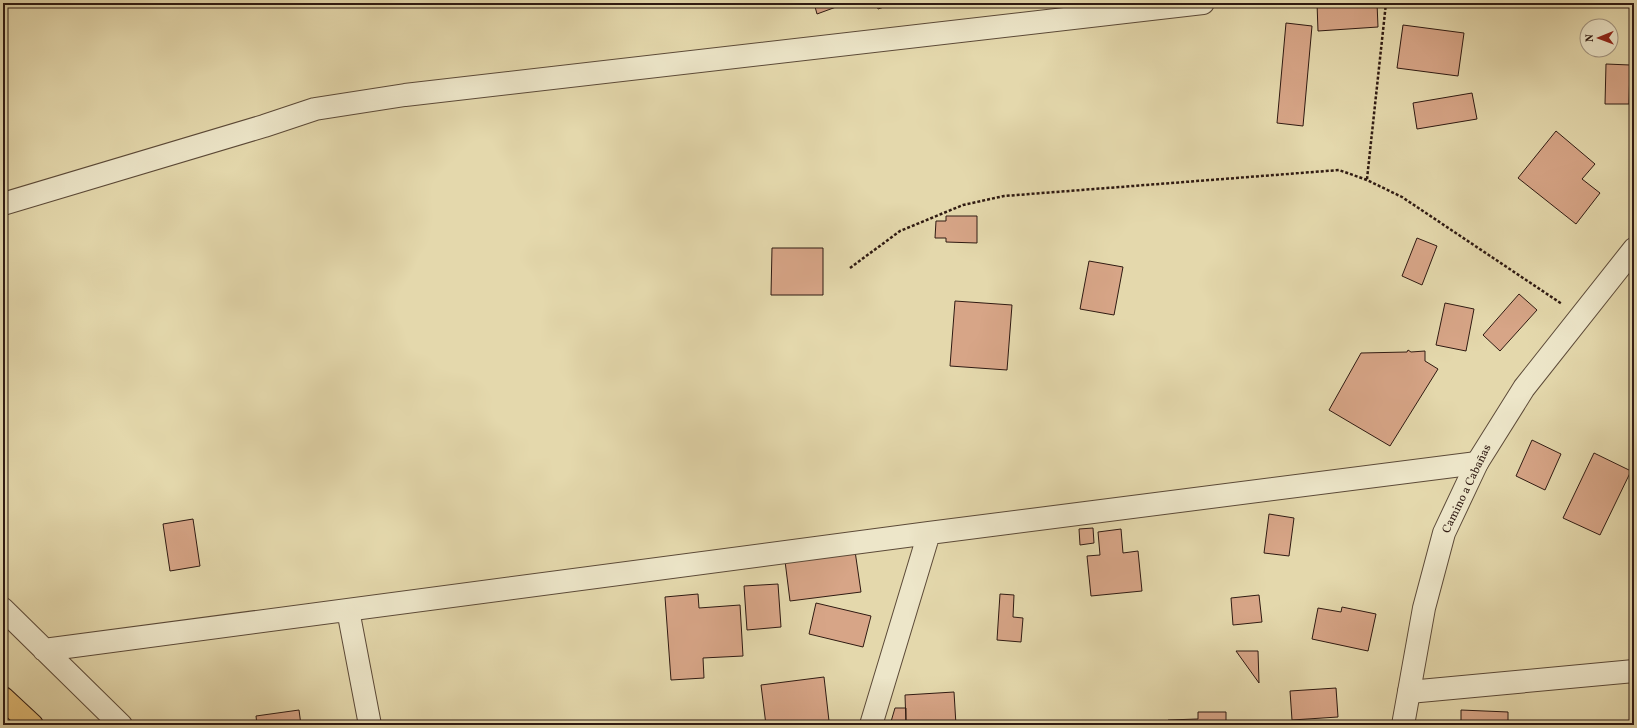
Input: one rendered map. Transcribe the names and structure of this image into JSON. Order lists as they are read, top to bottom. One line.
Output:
{"streets":{"street":["Camino a Cabañas"]},"north":"left"}
